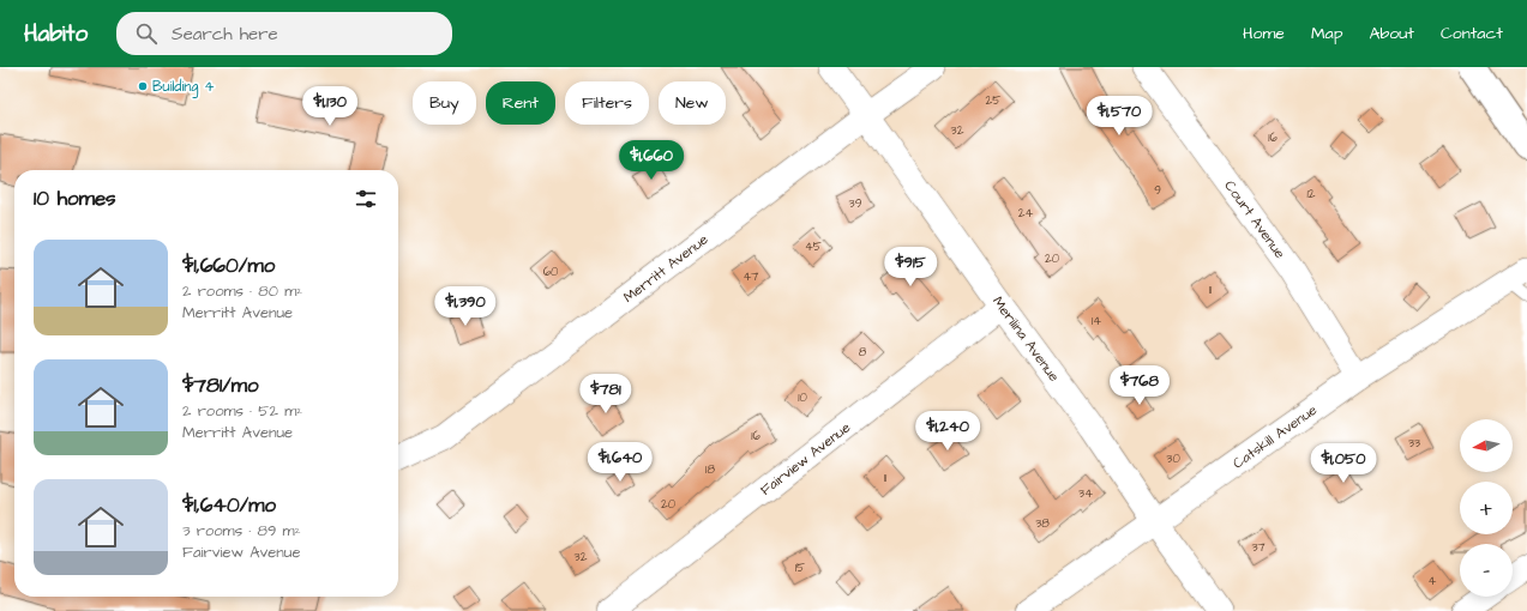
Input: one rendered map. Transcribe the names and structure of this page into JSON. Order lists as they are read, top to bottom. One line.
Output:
{"streets":{"street":["Court Avenue","Merritt Avenue","Merilina Avenue","Catskill Avenue","Fairview Avenue"]},"crossings":[["Court Avenue","Catskill Avenue"],["Merritt Avenue","Merilina Avenue"],["Merilina Avenue","Catskill Avenue"],["Merilina Avenue","Fairview Avenue"]],"places":["Building 4"],"house_numbers":["25","32","16","9","12","39","24","45","20","60","47","11","14","8","10","16","33","30","18","11","34","20","38","37","32","15","4"],"north":"left","page":{"header":"Habito","search":"Search here","nav":["Home","Map","About","Contact"],"chip":["Buy","Rent","Filters","New"],"price":["$1,130","$1,570","$1,660","$915","$1,390","$768","$781","$1,240","$1,640","$1,050"],"heading":"10 homes","list":[{"name":"$1,660/mo","note":"2 rooms · 80 m² · Merritt Avenue"},{"name":"$781/mo","note":"2 rooms · 52 m² · Merritt Avenue"},{"name":"$1,640/mo","note":"3 rooms · 89 m² · Fairview Avenue"}],"map_buttons":["+","−"]}}
